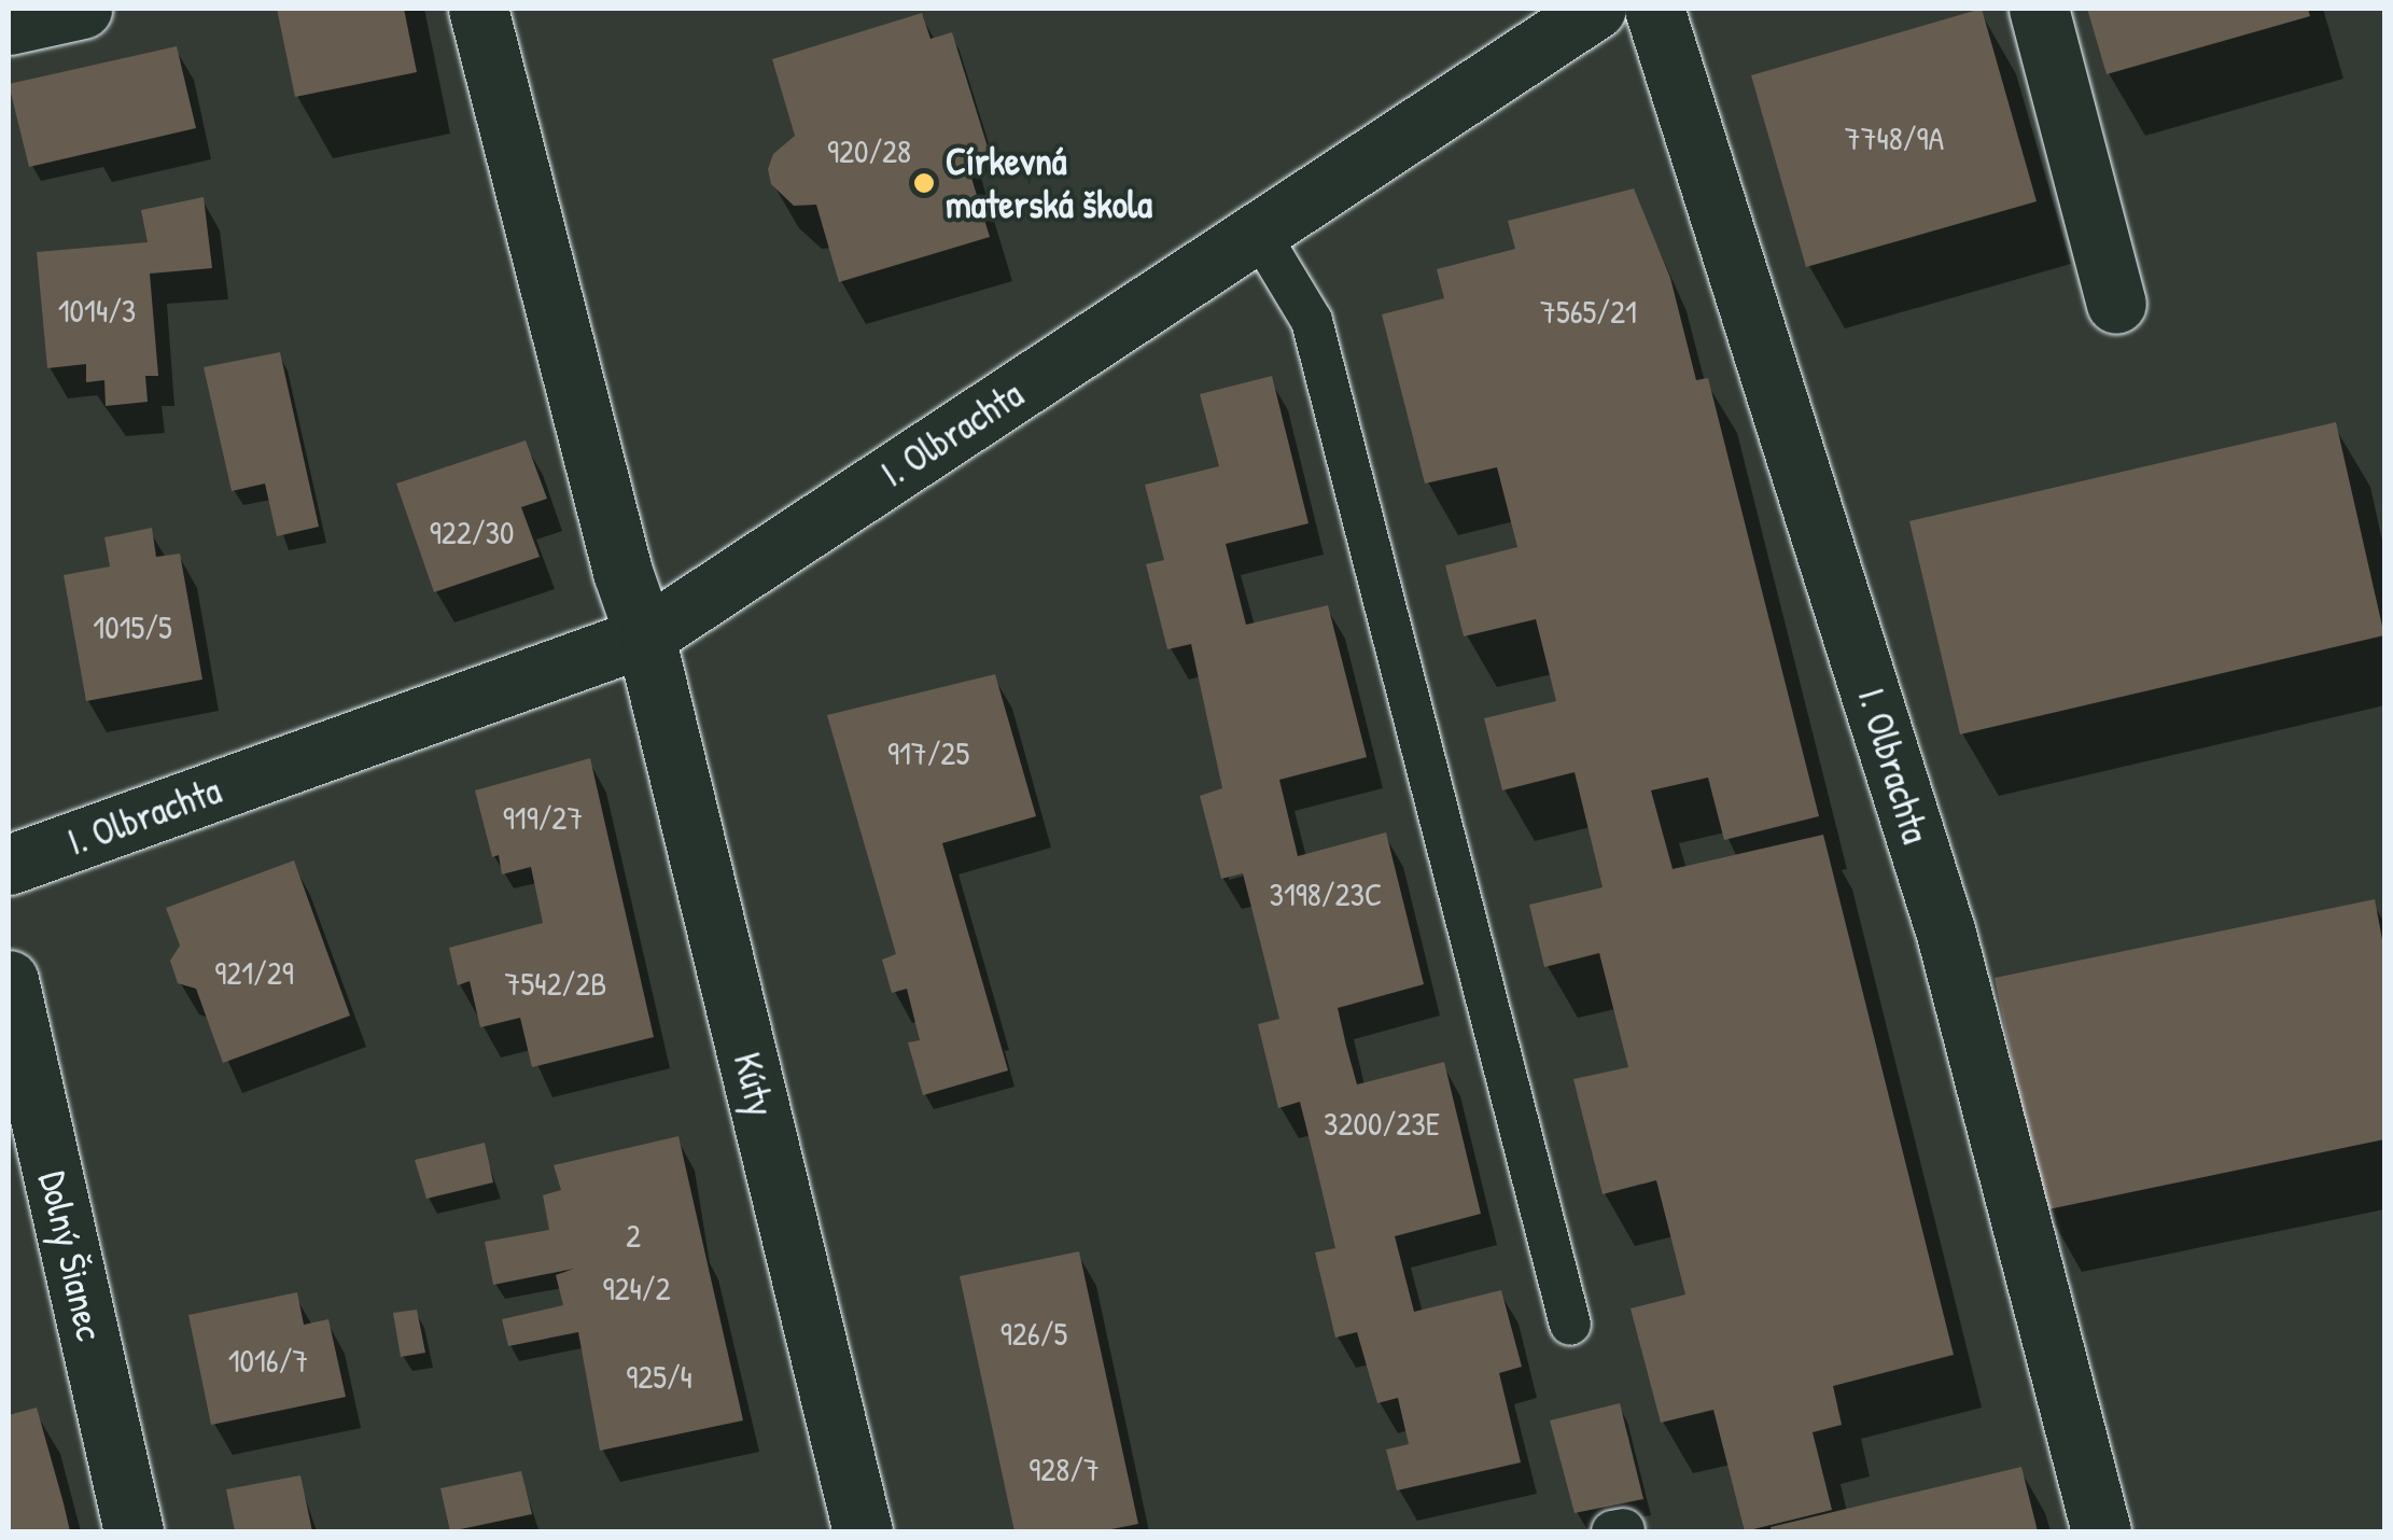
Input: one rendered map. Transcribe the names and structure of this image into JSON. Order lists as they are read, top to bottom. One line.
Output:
{"streets":{"street":["I. Olbrachta","Kúty","Dolný Šianec"]},"crossings":[["I. Olbrachta","Kúty"]],"places":["Církevná materská škola"],"house_numbers":["7748/9A","920/28","1014/3","7565/21","922/30","1015/5","917/25","919/27","3198/23C","921/29","7542/2B","3200/23E","2","924/2","926/5","1016/7","925/4","928/7"]}
